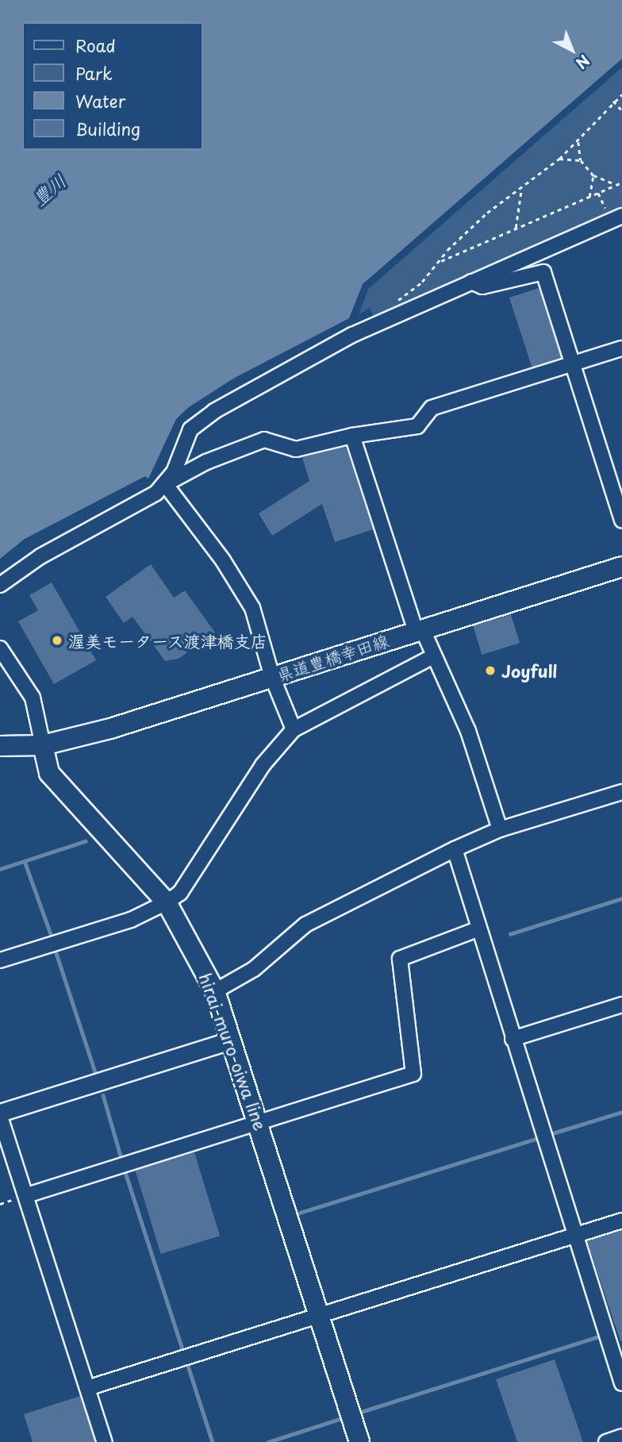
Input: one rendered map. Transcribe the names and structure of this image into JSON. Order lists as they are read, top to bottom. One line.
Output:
{"streets":{"main road":["県道豊橋幸田線","hirai-muro-oiwa line"]},"crossings":[["県道豊橋幸田線","hirai-muro-oiwa line"]],"water":["豊川"],"places":["渥美モータース渡津橋支店","Joyfull"],"legend":["Road","Park","Water","Building"],"north":"bottom right"}
